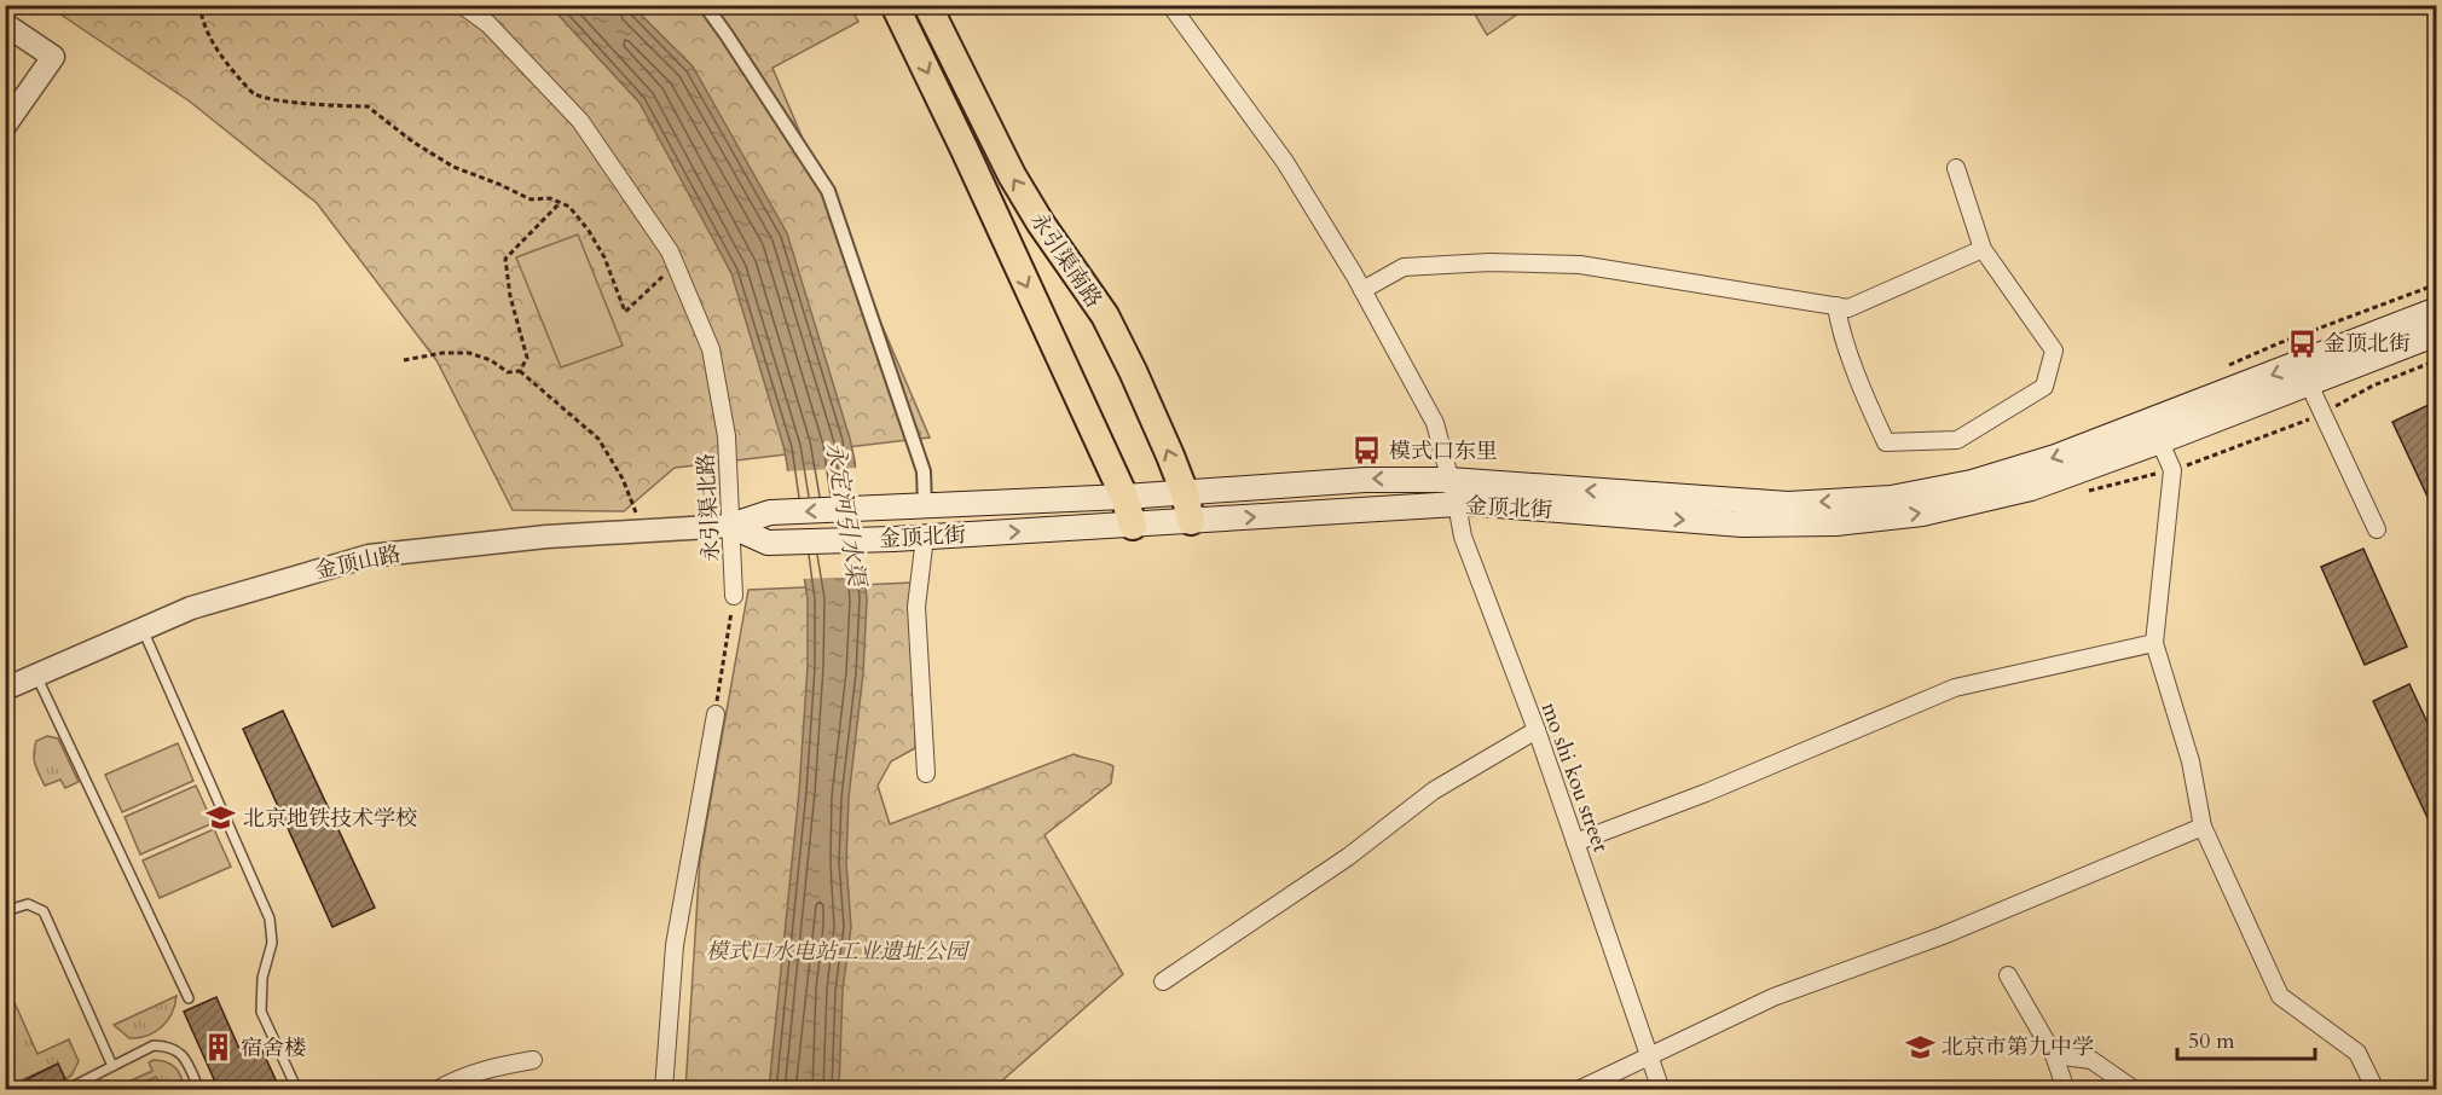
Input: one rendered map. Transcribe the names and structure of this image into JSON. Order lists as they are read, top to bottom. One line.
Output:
{"streets":{"main road":["永引渠南路","金顶北街"],"street":["永引渠北路","金顶山路","mo shi kou street"]},"crossings":[["永引渠南路","金顶北街"],["永引渠北路","金顶北街"],["永引渠北路","金顶山路"],["金顶北街","金顶山路"],["金顶北街","mo shi kou street"]],"water":["永定河引水渠"],"parks":["模式口水电站工业遗址公园"],"places":{"bus stop":["金顶北街","模式口东里"],"school or university":["北京地铁技术学校","北京市第九中学"],"building":["宿舍楼"]},"scale_bar":"50 m"}
